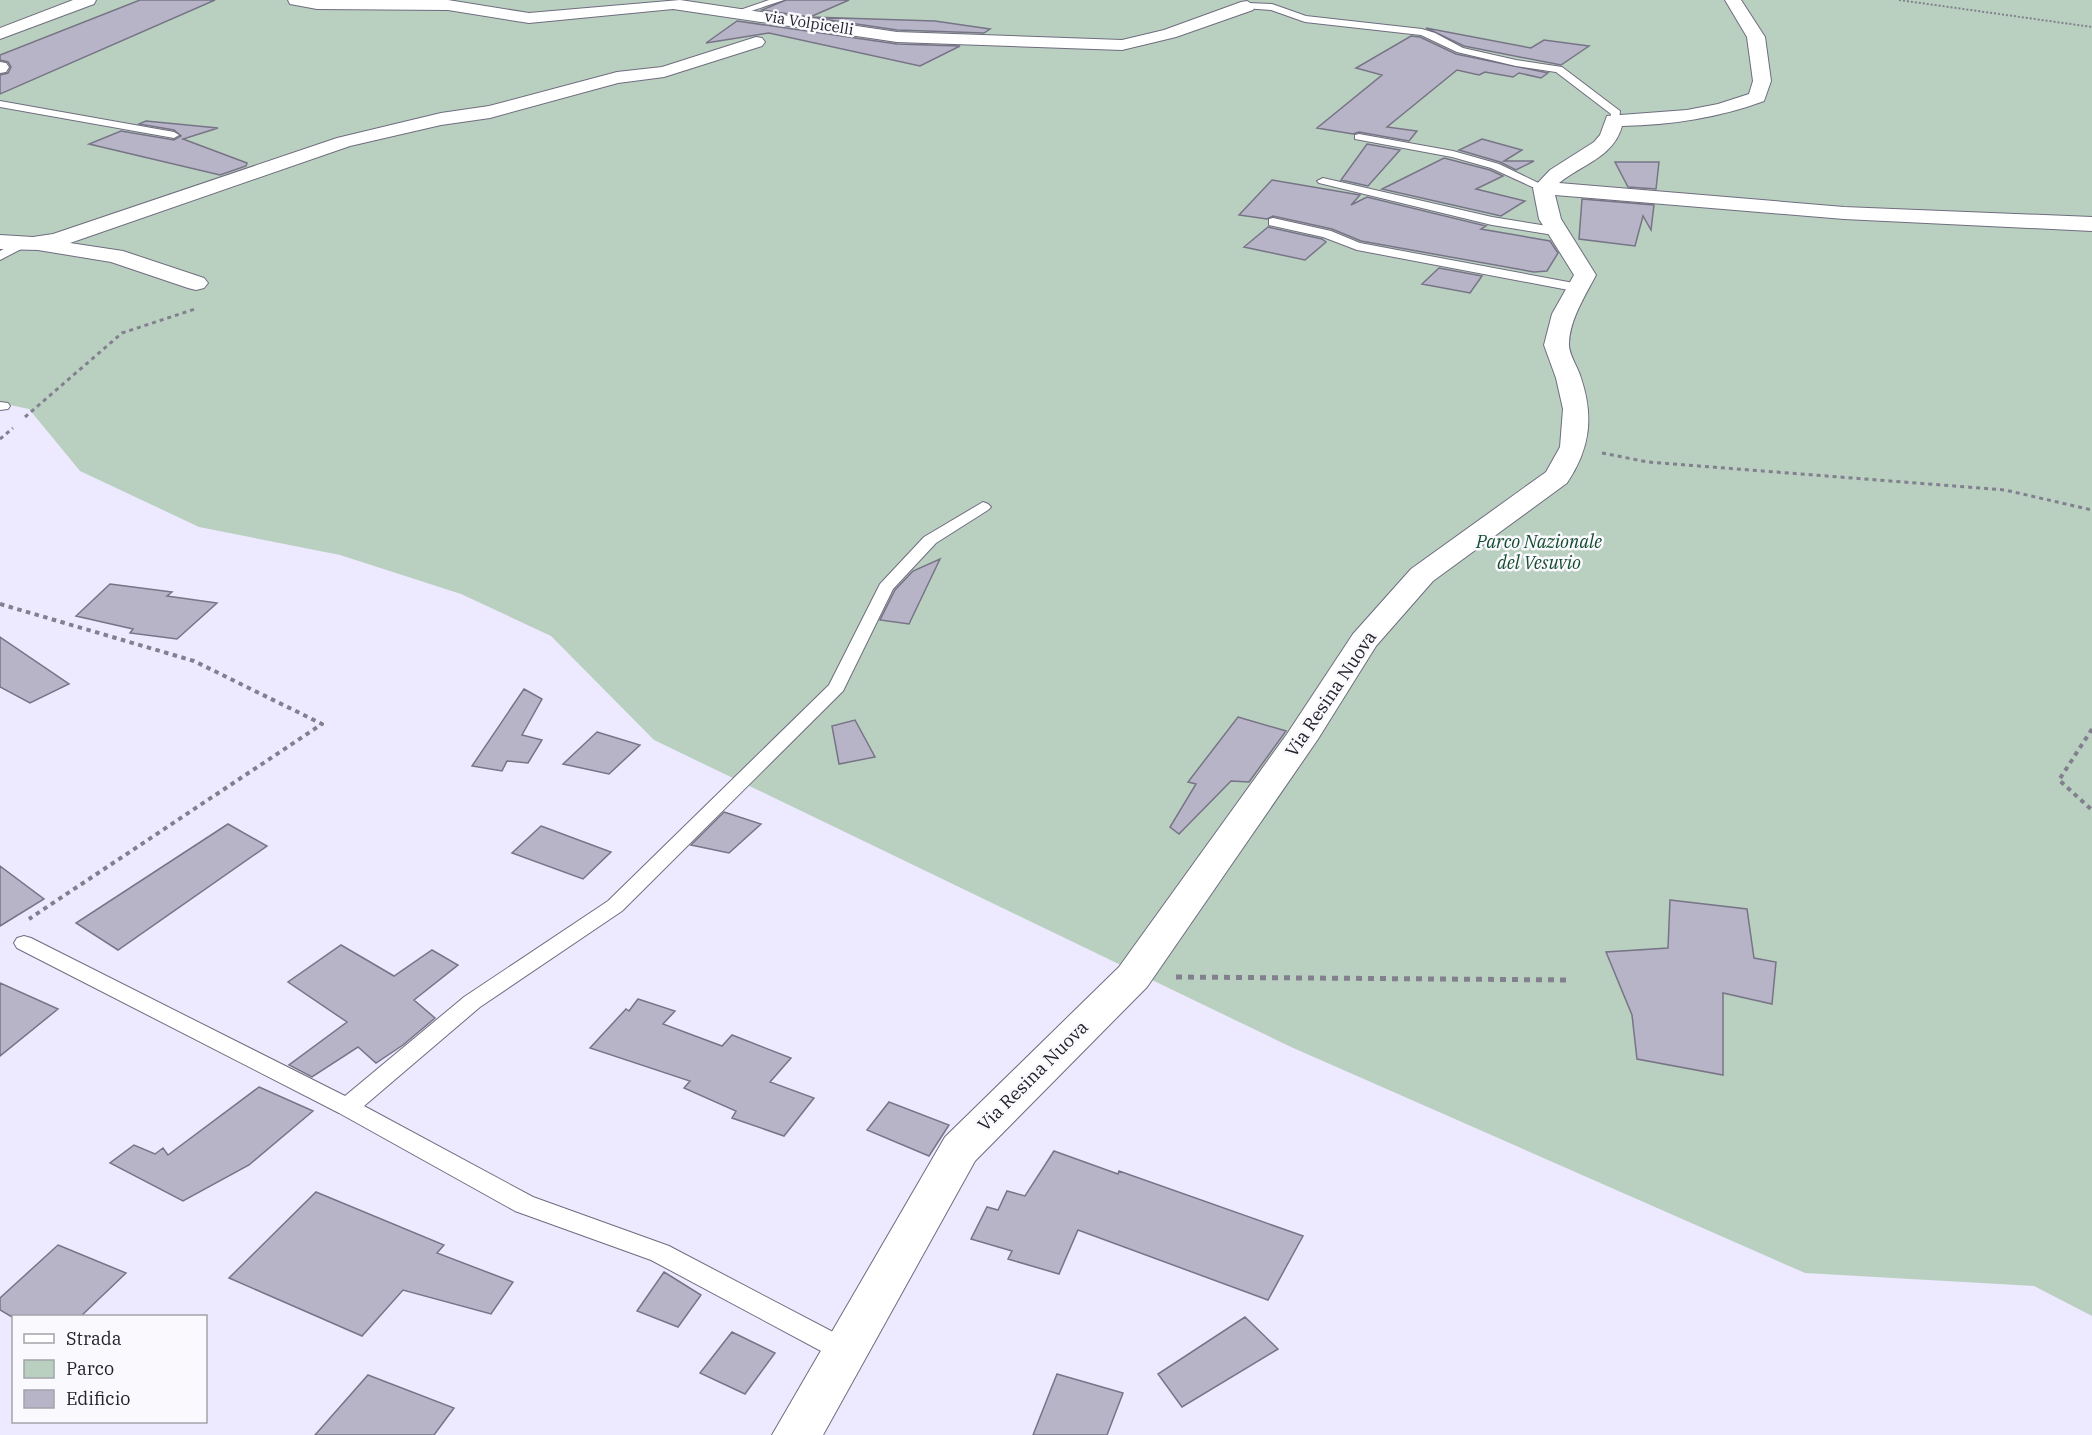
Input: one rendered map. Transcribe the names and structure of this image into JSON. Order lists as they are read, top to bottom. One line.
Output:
{"streets":{"street":["via Volpicelli","Via Resina Nuova"]},"parks":["Parco Nazionale del Vesuvio"],"legend":["Strada","Parco","Edificio"]}
